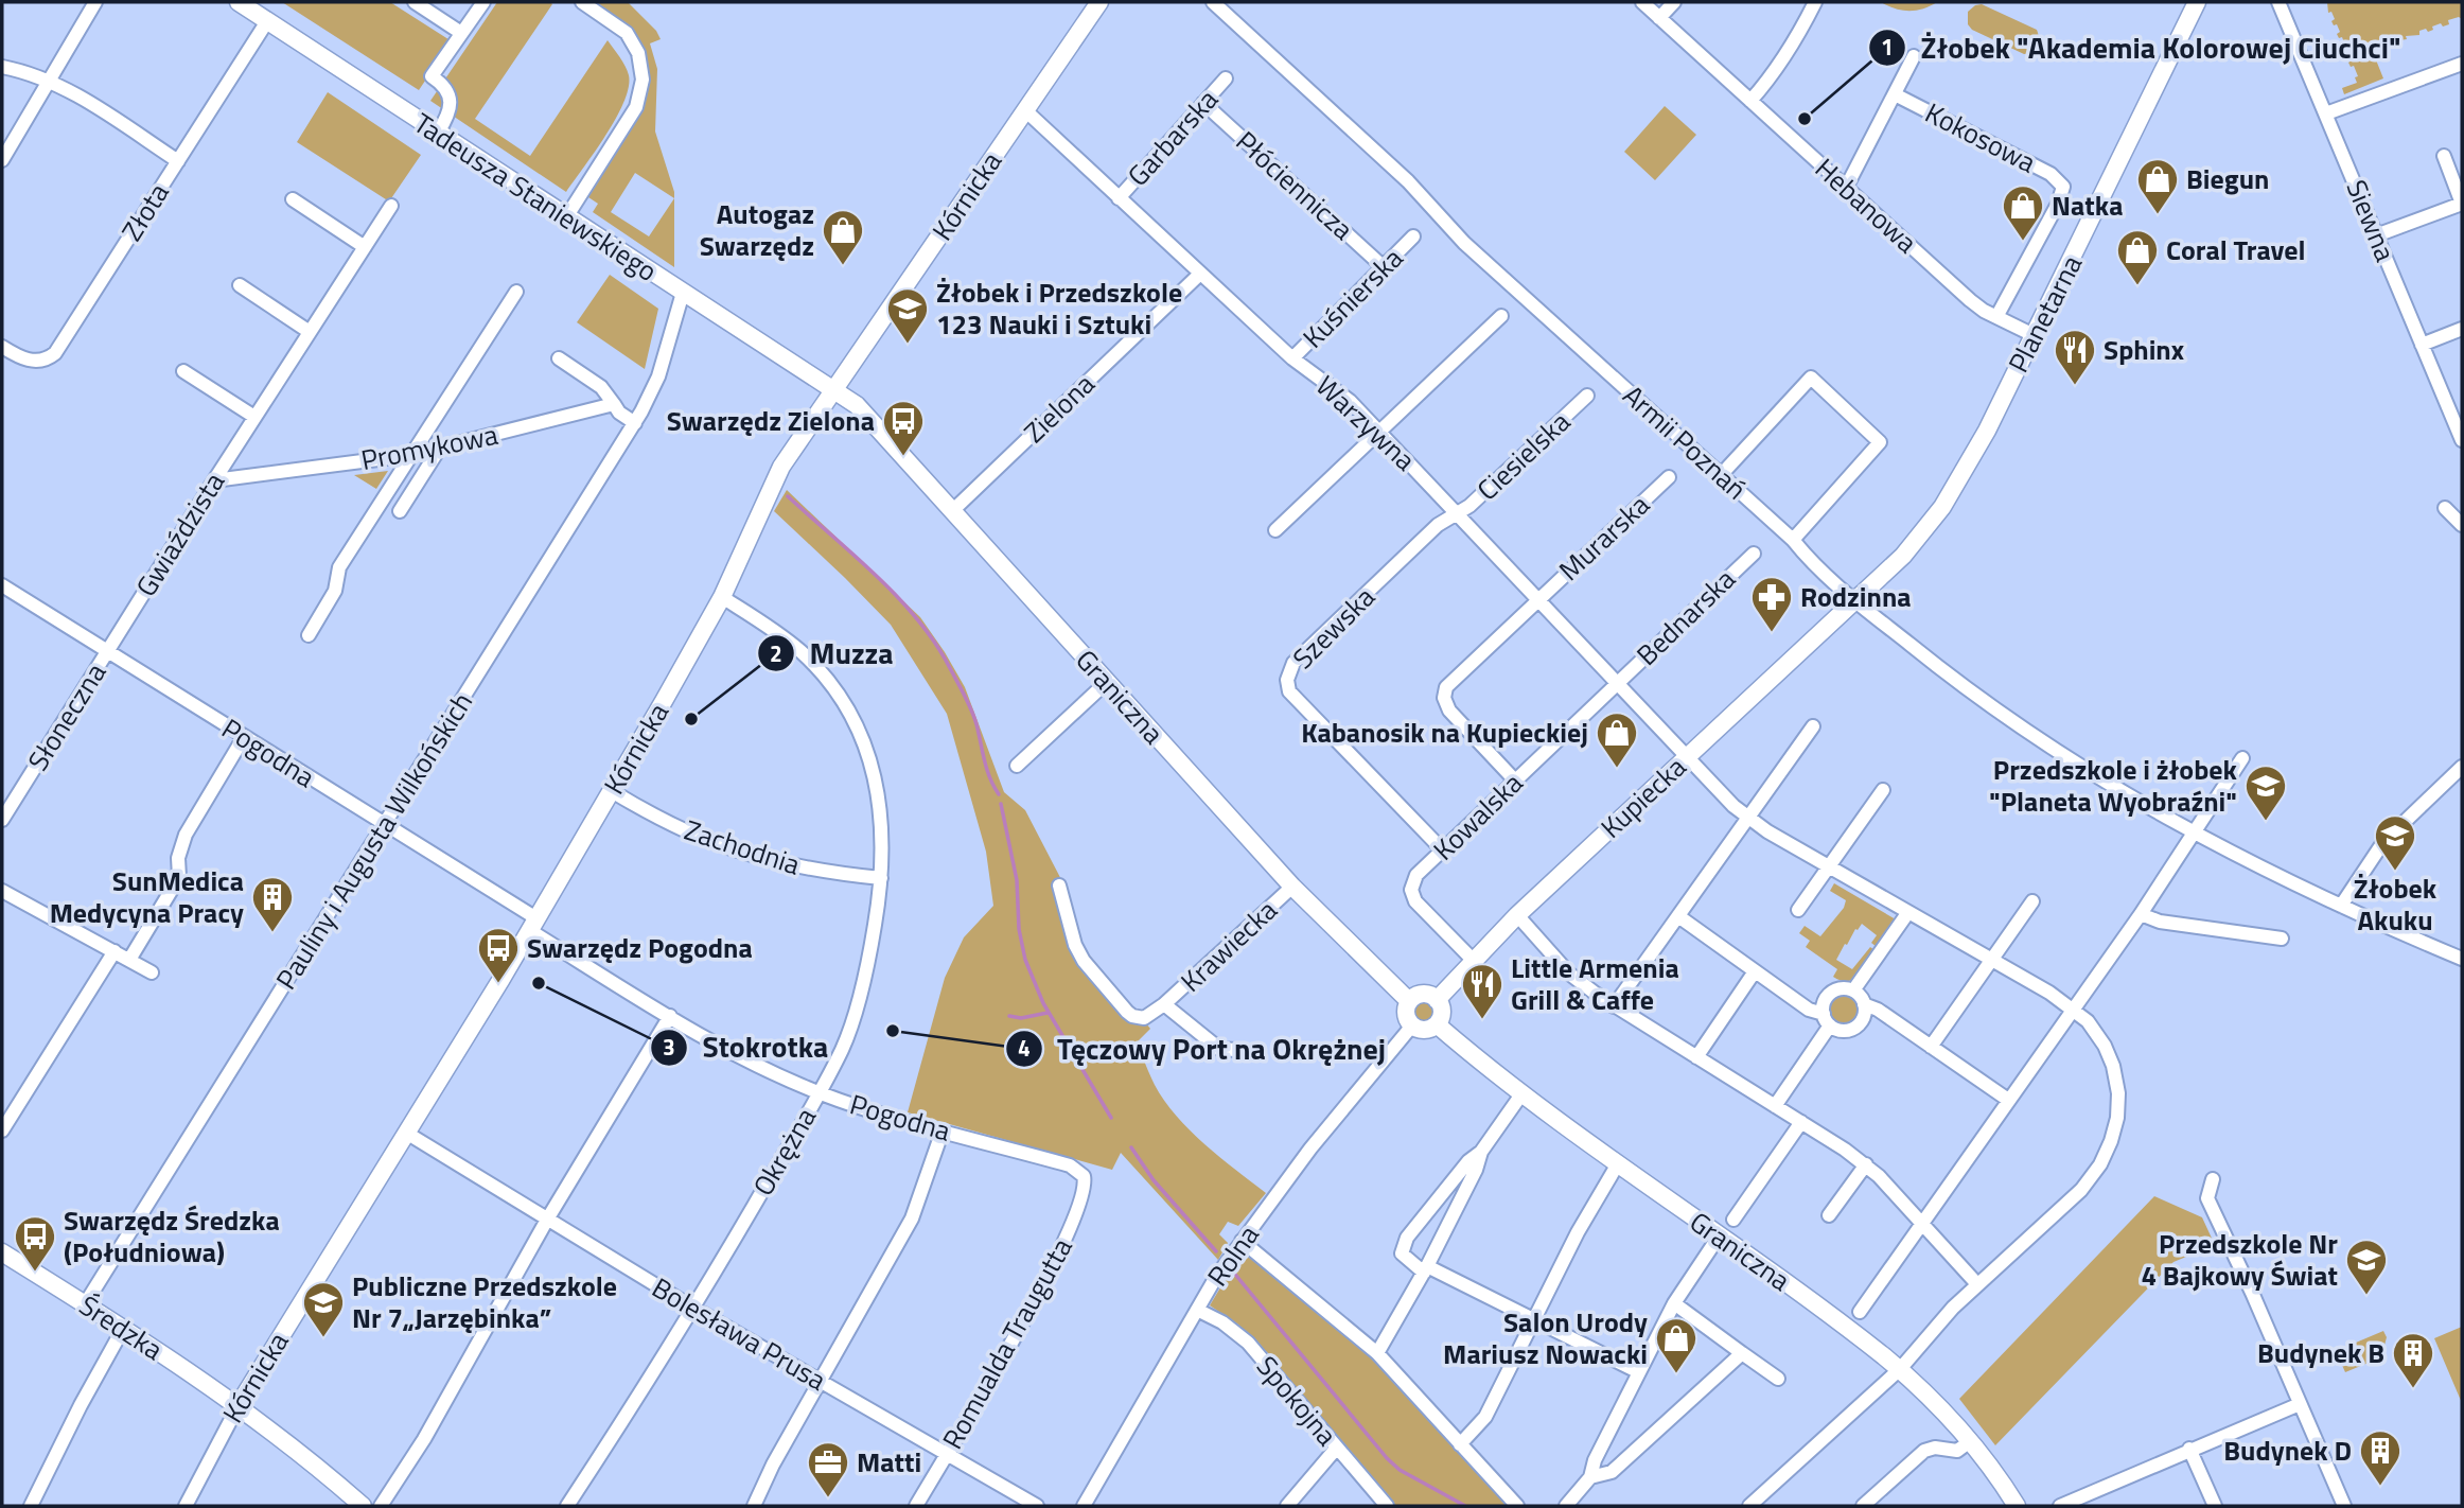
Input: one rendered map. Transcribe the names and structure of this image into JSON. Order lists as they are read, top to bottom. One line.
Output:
{"streets":{"street":["Garbarska","Kokosowa","Płóciennicza","Kórnicka","Tadeusza Staniewskiego","Hebanowa","Złota","Siewna","Kuśnierska","Planetarna","Zielona","Warzywna","Armii Poznań","Promykowa","Ciesielska","Gwiaździsta","Murarska","Bednarska","Szewska","Graniczna","Słoneczna","Pogodna","Kupiecka","Kowalska","Pauliny i Augusta Wilkońskich","Zachodnia","Krawiecka","Okrężna","Rolna","Średzka","Bolesława Prusa","Romualda Traugutta","Spokojna"]},"crossings":[["Garbarska","Płóciennicza"],["Garbarska","Warzywna"],["Kokosowa","Hebanowa"],["Płóciennicza","Kuśnierska"],["Kórnicka","Tadeusza Staniewskiego"],["Kórnicka","Warzywna"],["Kórnicka","Graniczna"],["Kórnicka","Pogodna"],["Kórnicka","Zachodnia"],["Kórnicka","Okrężna"],["Kórnicka","Średzka"],["Kórnicka","Bolesława Prusa"],["Tadeusza Staniewskiego","Złota"],["Tadeusza Staniewskiego","Graniczna"],["Tadeusza Staniewskiego","Pauliny i Augusta Wilkońskich"],["Hebanowa","Planetarna"],["Kuśnierska","Warzywna"],["Planetarna","Armii Poznań"],["Planetarna","Kupiecka"],["Zielona","Warzywna"],["Zielona","Graniczna"],["Warzywna","Ciesielska"],["Warzywna","Murarska"],["Warzywna","Bednarska"],["Warzywna","Szewska"],["Warzywna","Graniczna"],["Warzywna","Kupiecka"],["Warzywna","Kowalska"],["Armii Poznań","Kupiecka"],["Promykowa","Gwiaździsta"],["Ciesielska","Szewska"],["Gwiaździsta","Słoneczna"],["Gwiaździsta","Pogodna"],["Murarska","Kowalska"],["Bednarska","Kowalska"],["Szewska","Kowalska"],["Graniczna","Kupiecka"],["Graniczna","Krawiecka"],["Graniczna","Rolna"],["Słoneczna","Pogodna"],["Pogodna","Pauliny i Augusta Wilkońskich"],["Pogodna","Okrężna"],["Pogodna","Romualda Traugutta"],["Kupiecka","Kowalska"],["Kupiecka","Rolna"],["Pauliny i Augusta Wilkońskich","Średzka"],["Zachodnia","Okrężna"],["Okrężna","Bolesława Prusa"],["Rolna","Spokojna"],["Bolesława Prusa","Romualda Traugutta"]],"places":{"other":["Żłobek \"Akademia Kolorowej Ciuchci\"","Muzza","Stokrotka","Tęczowy Port na Okrężnej"],"shop":["Biegun","Natka","Autogaz Swarzędz","Coral Travel","Kabanosik na Kupieckiej","Salon Urody Mariusz Nowacki"],"school or university":["Żłobek i Przedszkole 123 Nauki i Sztuki","Przedszkole i żłobek \"Planeta Wyobraźni\"","Żłobek Akuku","Przedszkole Nr 4 Bajkowy Świat","Publiczne Przedszkole Nr 7„Jarzębinka”"],"restaurant":["Sphinx","Little Armenia Grill & Caffe"],"bus stop":["Swarzędz Zielona","Swarzędz Pogodna","Swarzędz Średzka (Południowa)"],"pharmacy":["Rodzinna"],"building":["SunMedica Medycyna Pracy","Budynek B","Budynek D"],"office":["Matti"]}}
